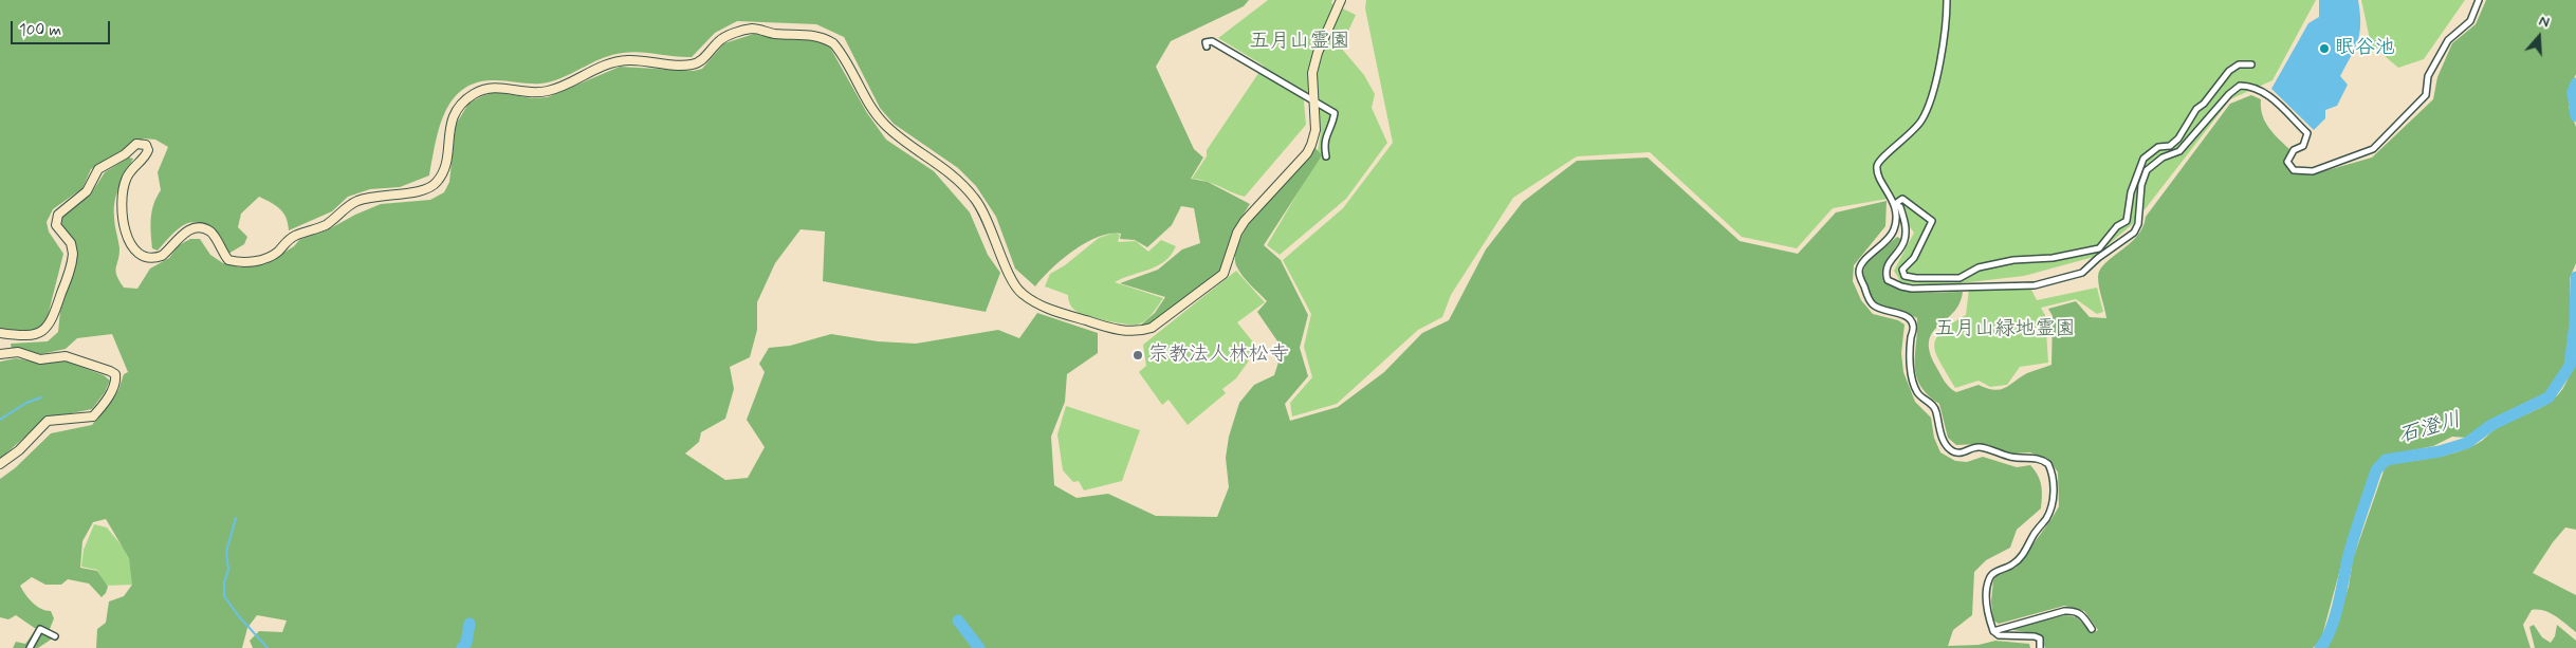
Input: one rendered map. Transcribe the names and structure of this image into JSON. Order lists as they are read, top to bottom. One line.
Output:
{"water":["石澄川"],"parks":["五月山霊園","五月山緑地霊園"],"places":["眠谷池","宗教法人林松寺"],"scale_bar":"100 m","north":"top"}
